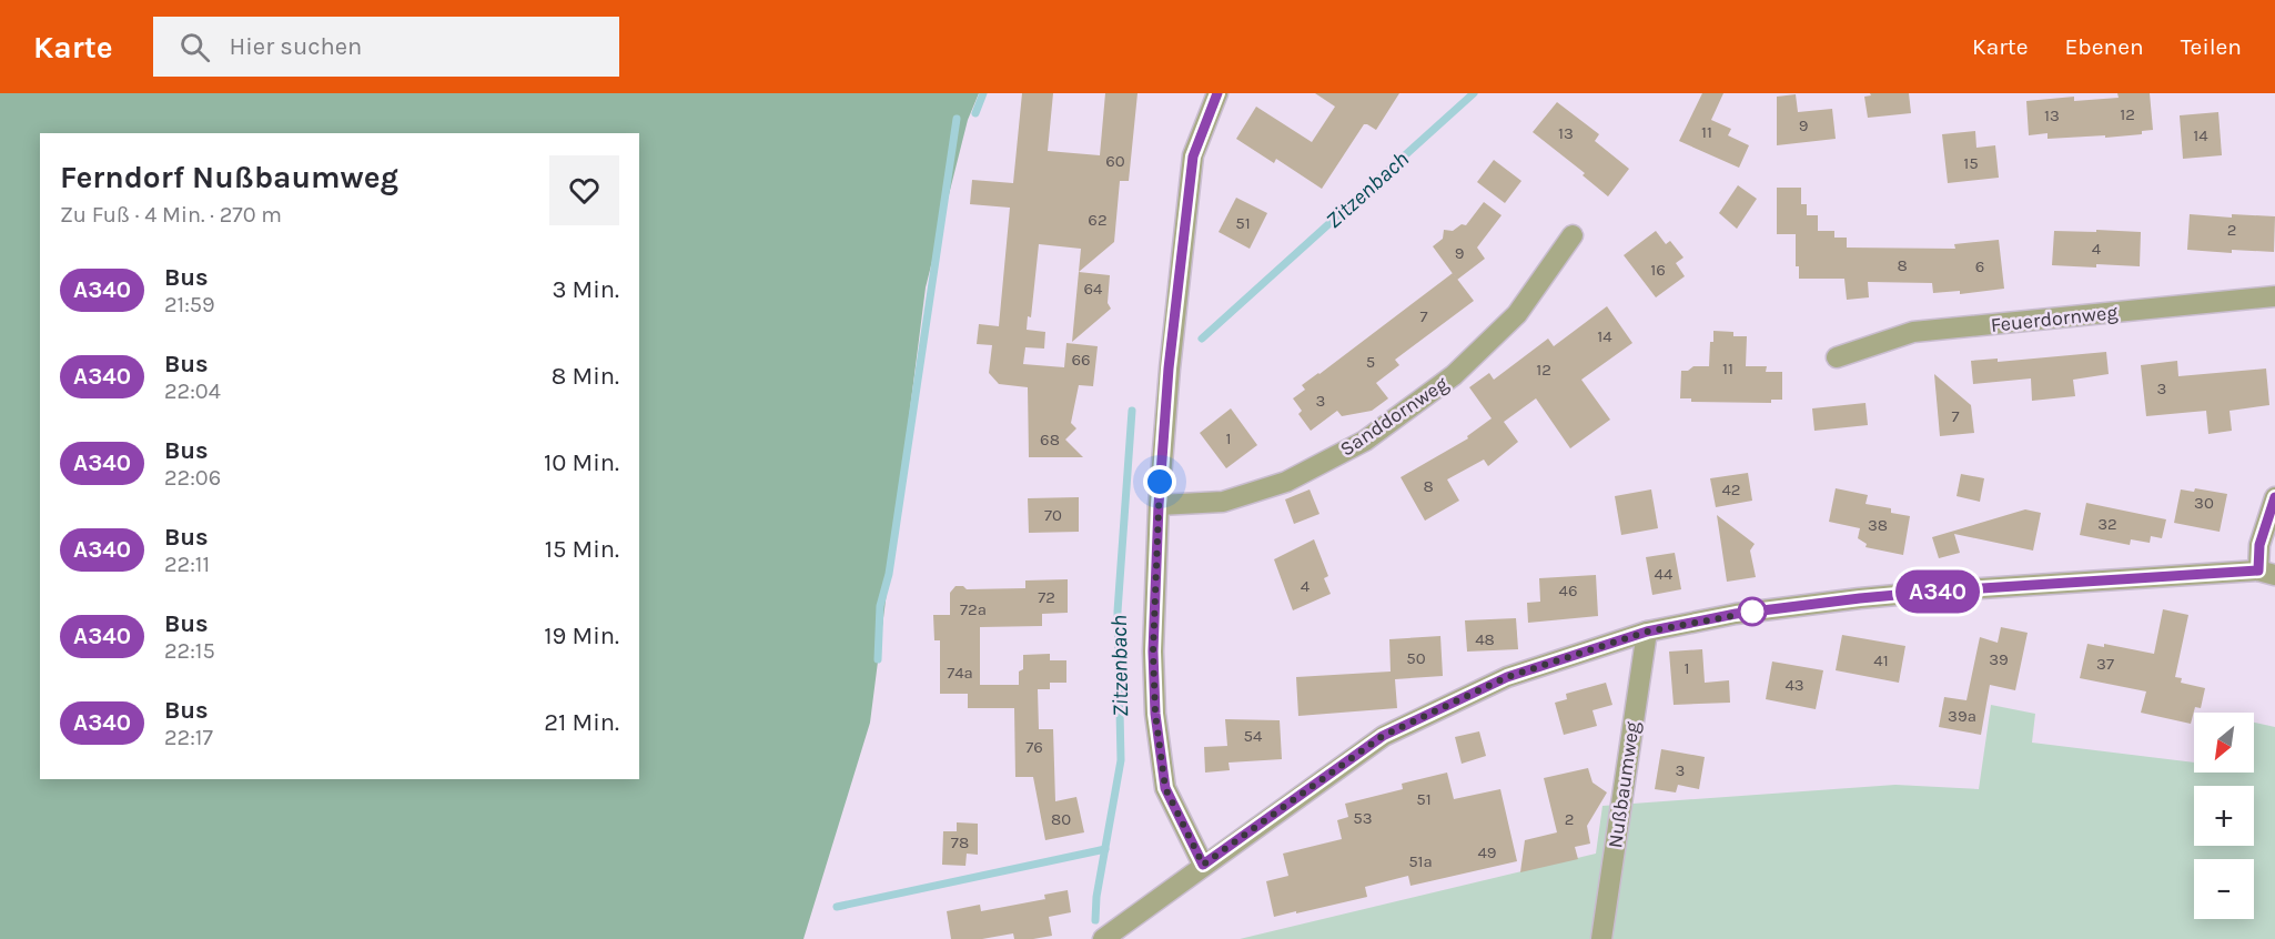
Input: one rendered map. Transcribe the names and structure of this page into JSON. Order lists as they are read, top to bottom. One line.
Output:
{"streets":{"street":["Feuerdornweg","Sanddornweg","Nußbaumweg"]},"water":["Zitzenbach"],"lines":["bus line A340"],"house_numbers":["12","13","9","11","13","14","60","15","62","51","2","4","9","8","6","16","64","7","14","66","5","11","12","3","3","7","1","68","8","42","30","70","32","38","44","4","46","72","72a","48","50","39","41","37","1","74a","43","39a","54","76","3","51","53","80","2","78","49","51a"],"north":"bottom left","page":{"header":"Karte","search":"Hier suchen","nav":["Karte","Ebenen","Teilen"],"on_map":"A340","heading":["Ferndorf Nußbaumweg","Zu Fuß · 4 Min. · 270 m"],"list":[{"mark":"A340","name":"Bus","note":"21:59","value":"3 Min."},{"mark":"A340","name":"Bus","note":"22:04","value":"8 Min."},{"mark":"A340","name":"Bus","note":"22:06","value":"10 Min."},{"mark":"A340","name":"Bus","note":"22:11","value":"15 Min."},{"mark":"A340","name":"Bus","note":"22:15","value":"19 Min."},{"mark":"A340","name":"Bus","note":"22:17","value":"21 Min."}],"map_buttons":["+","−"]}}
